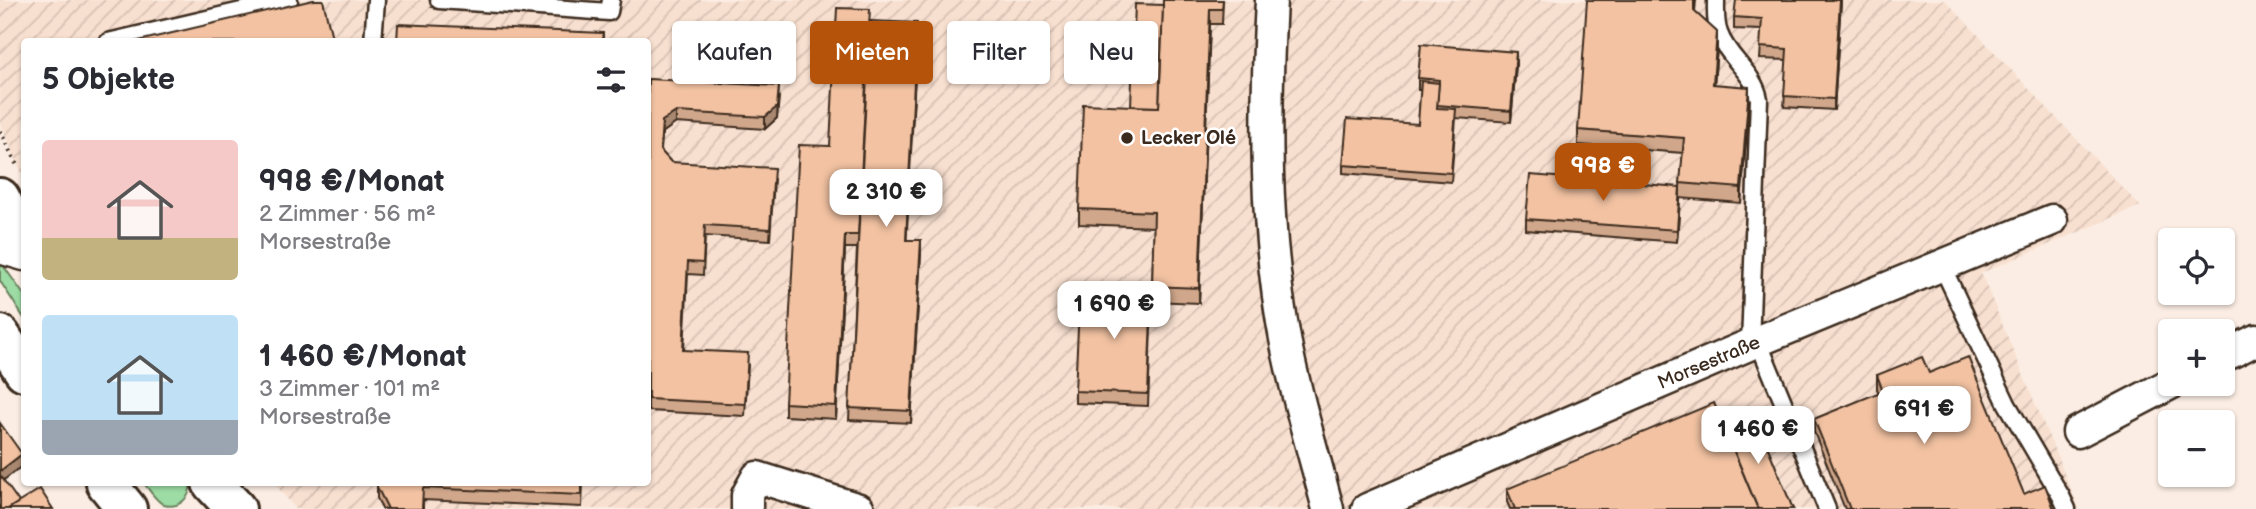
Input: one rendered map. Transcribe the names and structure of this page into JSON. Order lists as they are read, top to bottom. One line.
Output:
{"streets":{"street":["Morsestraße"]},"places":["Lecker Olé"],"page":{"chip":["Kaufen","Mieten","Filter","Neu"],"heading":"5 Objekte","list":[{"name":"998 €/Monat","note":"2 Zimmer · 56 m² · Morsestraße"},{"name":"1 460 €/Monat","note":"3 Zimmer · 101 m² · Morsestraße"}],"price":["998 €","2 310 €","1 690 €","691 €","1 460 €"],"map_buttons":["+","−"]}}
